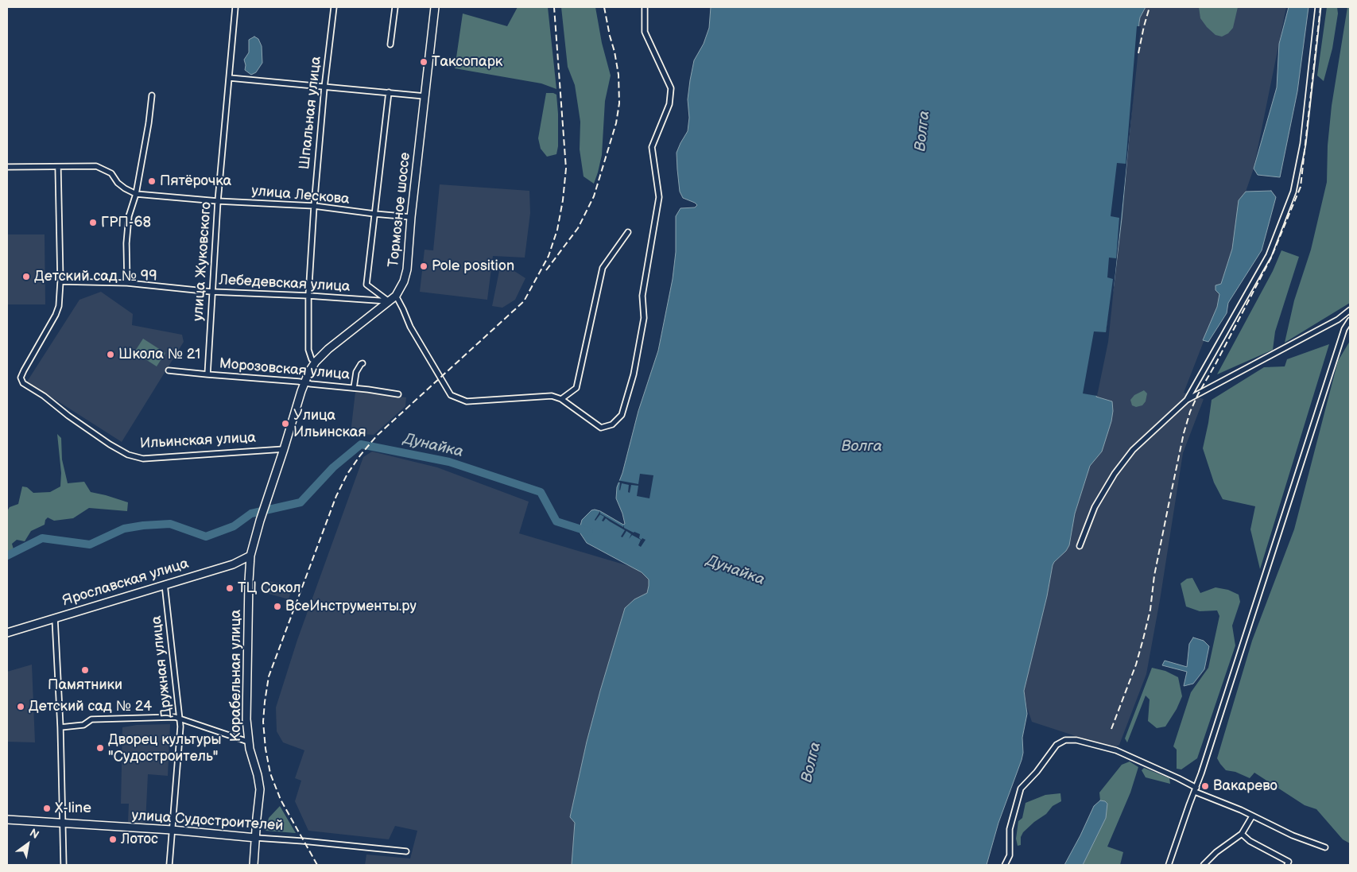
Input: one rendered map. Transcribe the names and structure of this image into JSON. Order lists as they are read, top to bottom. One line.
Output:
{"streets":{"street":["Шпальная улица","улица Лескова","Тормозное шоссе","улица Жуковского","Лебедевская улица","Морозовская улица","Ильинская улица","Ярославская улица","Дружная улица","Корабельная улица","улица Судостроителей"]},"crossings":[["Шпальная улица","улица Лескова"],["Шпальная улица","Тормозное шоссе"],["Шпальная улица","Лебедевская улица"],["улица Лескова","Тормозное шоссе"],["улица Лескова","улица Жуковского"],["Тормозное шоссе","Лебедевская улица"],["Тормозное шоссе","Морозовская улица"],["Тормозное шоссе","Ильинская улица"],["Тормозное шоссе","Ярославская улица"],["Тормозное шоссе","Корабельная улица"],["улица Жуковского","Лебедевская улица"],["улица Жуковского","Морозовская улица"],["Лебедевская улица","Ильинская улица"],["Ярославская улица","Дружная улица"],["Ярославская улица","Корабельная улица"],["Дружная улица","улица Судостроителей"],["Корабельная улица","улица Судостроителей"]],"water":["Волга","Дунайка"],"places":["Таксопарк","Пятёрочка","ГРП-68","Pole position","Детский сад № 99","Школа № 21","Улица Ильинская","ТЦ Сокол","ВсеИнструменты.ру","Памятники","Детский сад № 24","Дворец культуры \"Судостроитель\"","Вакарево","X-line","Лотос"],"north":"top right"}
